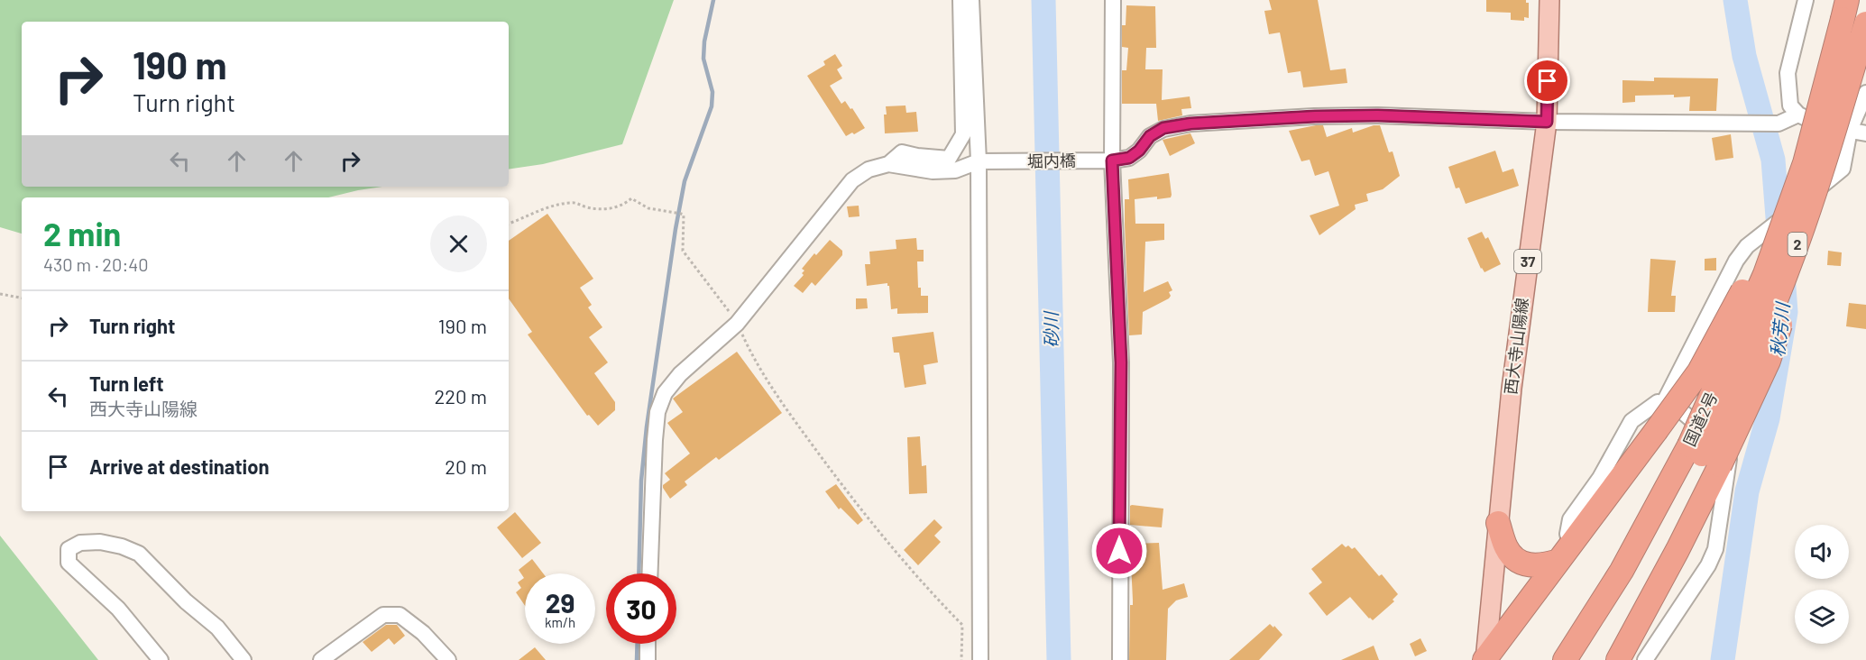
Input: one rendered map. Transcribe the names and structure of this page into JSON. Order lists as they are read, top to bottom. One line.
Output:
{"streets":{"highway":["2","国道2号"],"main road":["37","西大寺山陽線"],"street":["堀内橋"]},"crossings":[["堀内橋","西大寺山陽線"],["2","国道2号"],["西大寺山陽線","国道2号"]],"water":["砂川","秋芳川"],"page":{"turn":["190 m","Turn right"],"heading":["2 min","430 m · 20:40"],"list":[{"name":"Turn right","value":"190 m"},{"name":"Turn left","note":"西大寺山陽線","value":"220 m"},{"name":"Arrive at destination","value":"20 m"}],"speed":"29 km/h","limit":"30"}}
